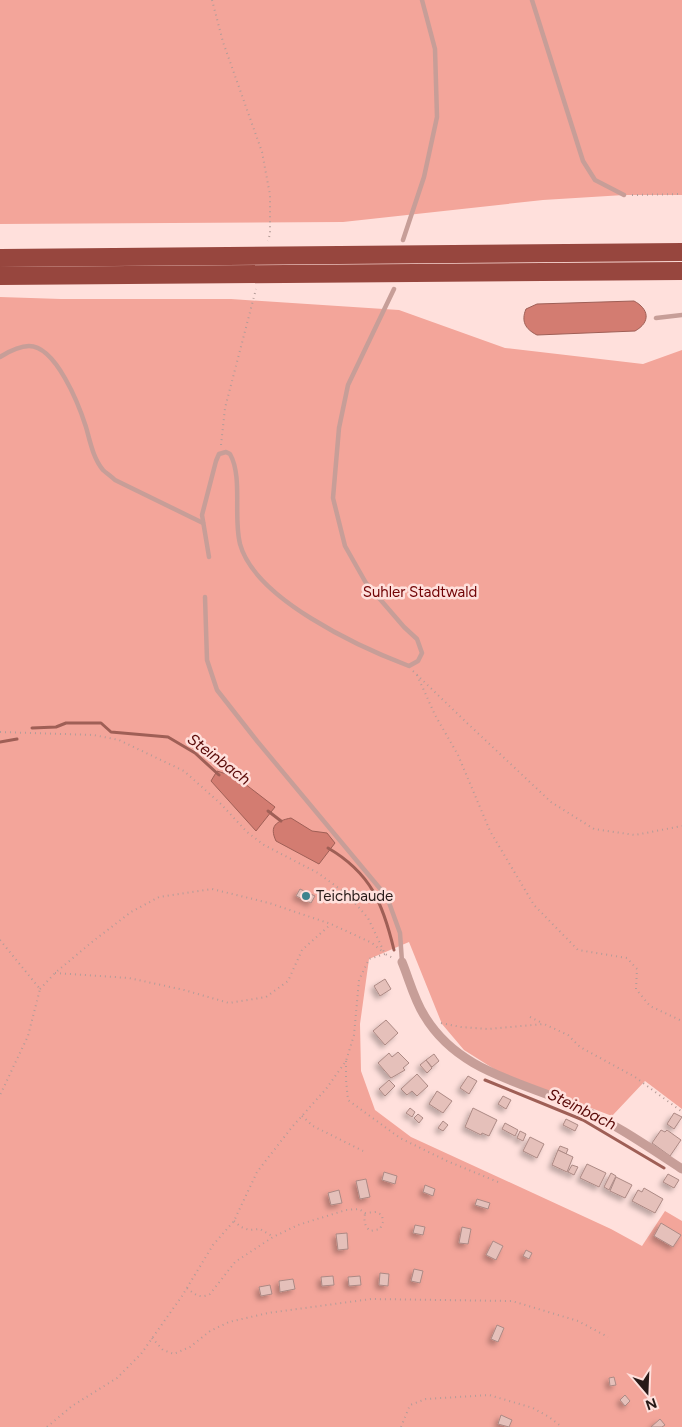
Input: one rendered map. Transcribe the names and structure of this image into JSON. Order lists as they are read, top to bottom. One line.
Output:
{"water":["Steinbach"],"parks":["Suhler Stadtwald"],"places":["Teichbaude"],"north":"bottom"}
